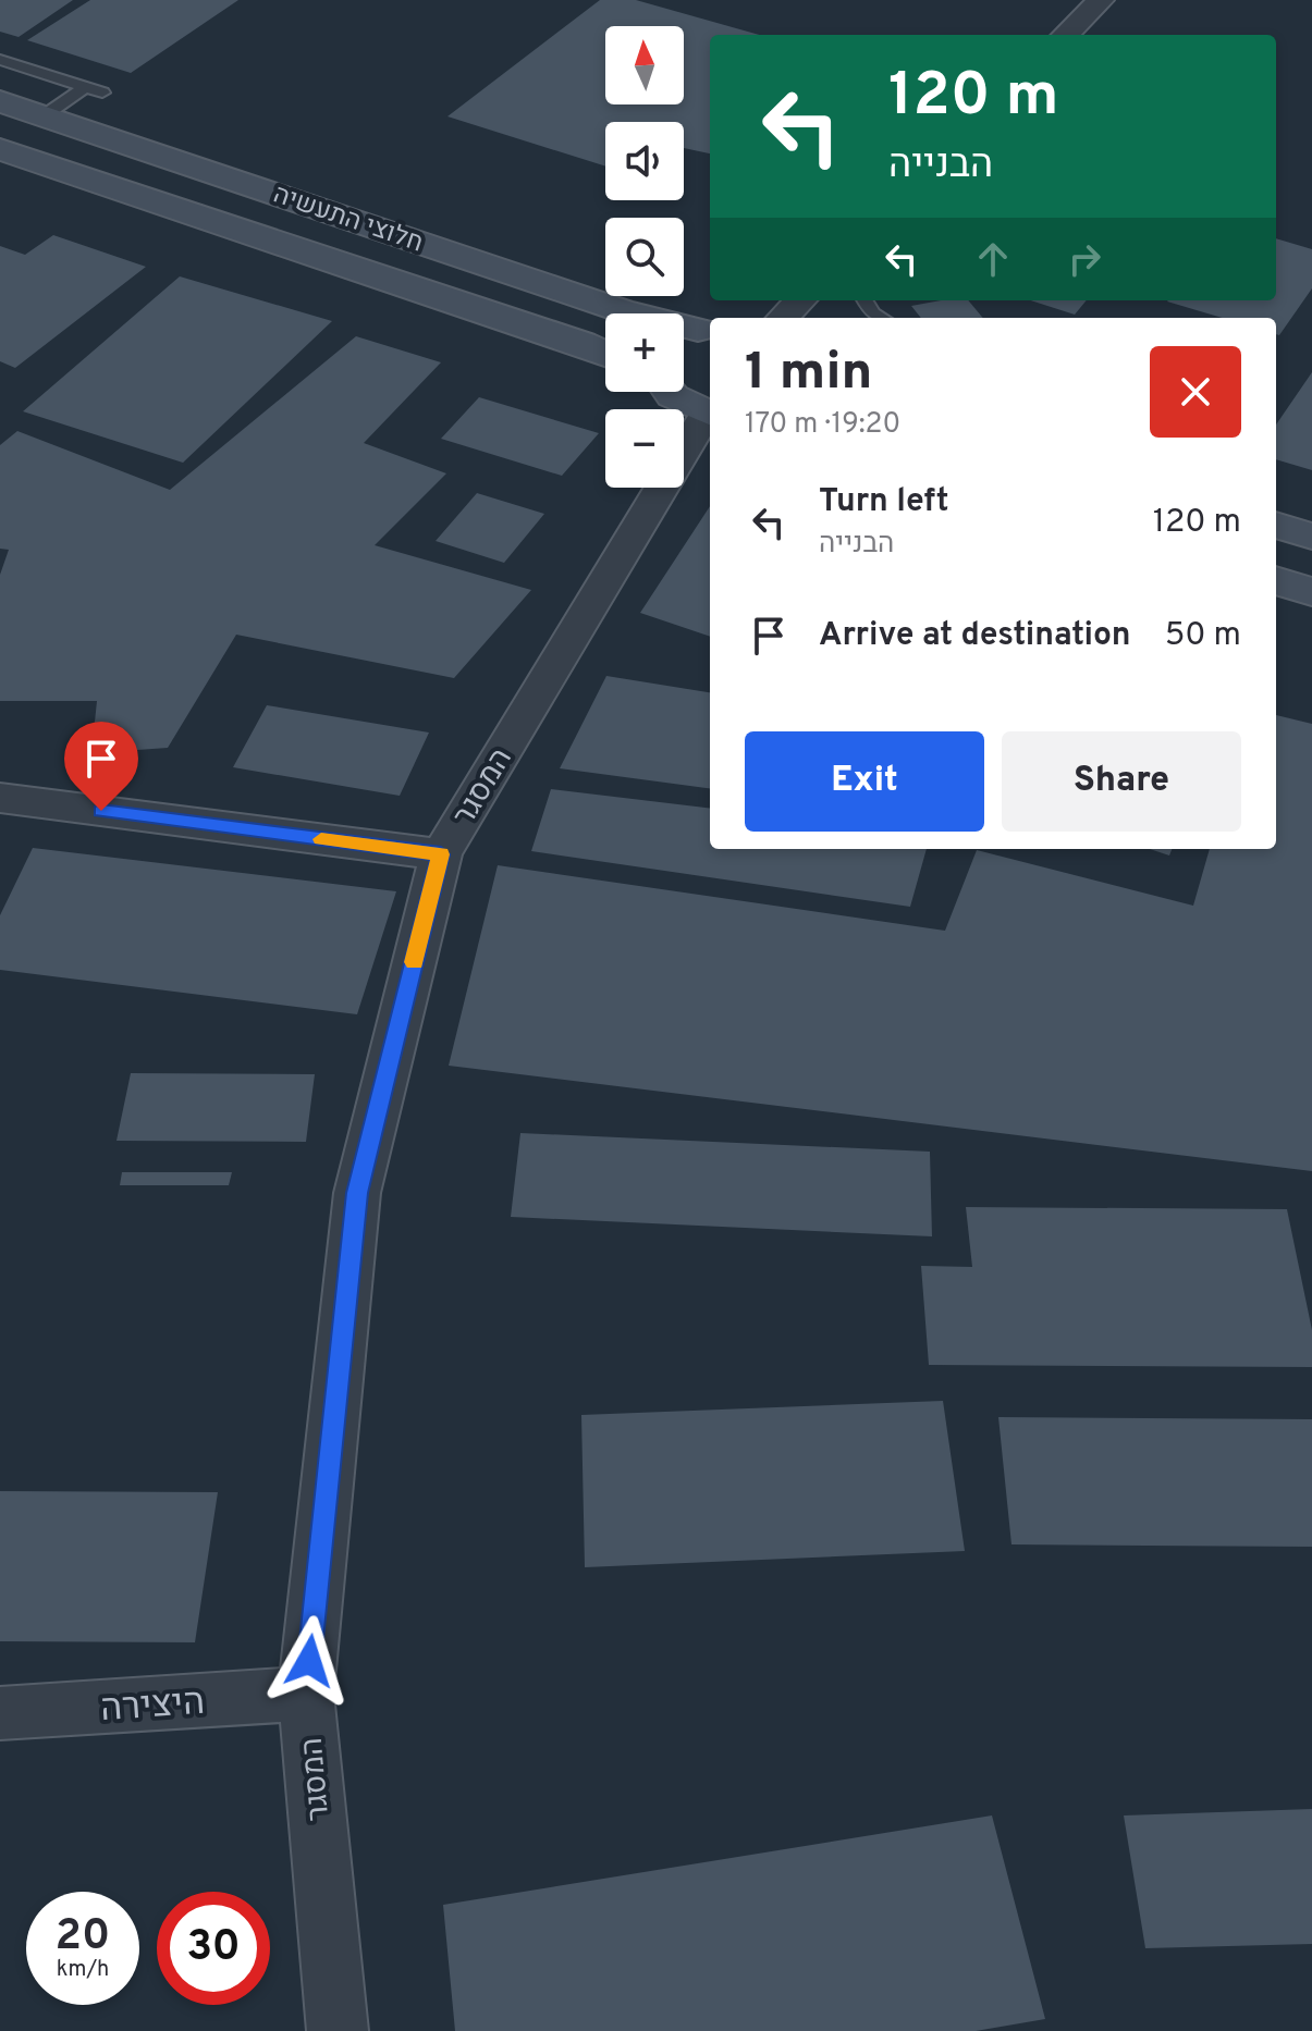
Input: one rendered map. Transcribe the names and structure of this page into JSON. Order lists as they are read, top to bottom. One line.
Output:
{"streets":{"street":["חלוצי התעשיה","המסגר","היצירה"]},"crossings":[["חלוצי התעשיה","המסגר"],["המסגר","היצירה"]],"north":"top","page":{"map_buttons":["+","−"],"turn":["120 m","הבנייה"],"heading":["1 min","170 m · 19:20"],"list":[{"name":"Turn left","note":"הבנייה","value":"120 m"},{"name":"Arrive at destination","value":"50 m"}],"buttons":["Exit","Share"],"speed":"20 km/h","limit":"30"}}
